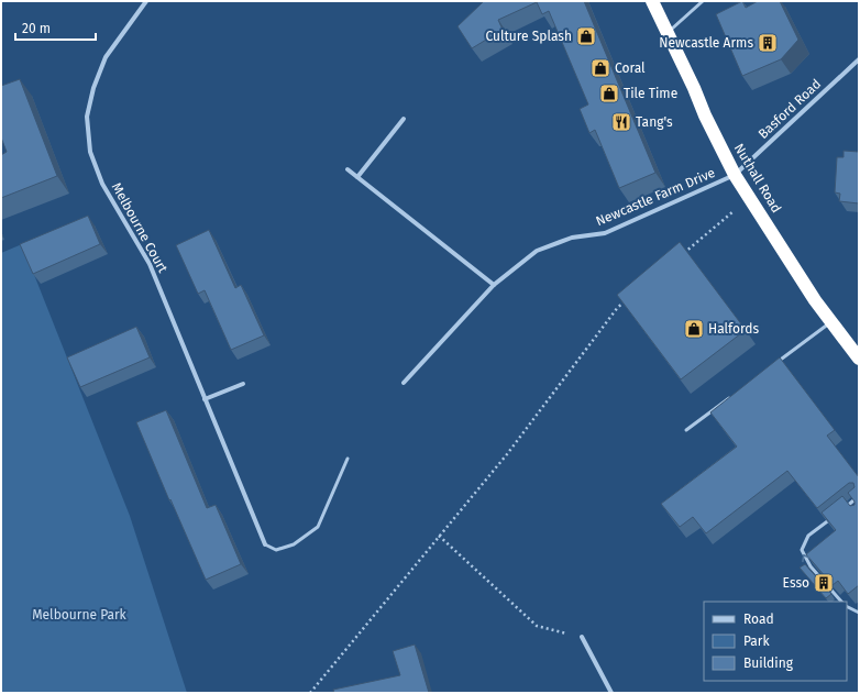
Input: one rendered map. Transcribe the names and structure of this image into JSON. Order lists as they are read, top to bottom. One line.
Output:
{"streets":{"highway":["Nuthall Road"],"street":["Basford Road","Newcastle Farm Drive","Melbourne Court"]},"crossings":[["Basford Road","Nuthall Road"],["Basford Road","Newcastle Farm Drive"],["Nuthall Road","Newcastle Farm Drive"]],"parks":["Melbourne Park"],"places":{"shop":["Culture Splash","Coral","Tile Time","Halfords"],"building":["Newcastle Arms","Esso"],"restaurant":["Tang's"]},"legend":["Road","Park","Building"],"scale_bar":"20 m"}
